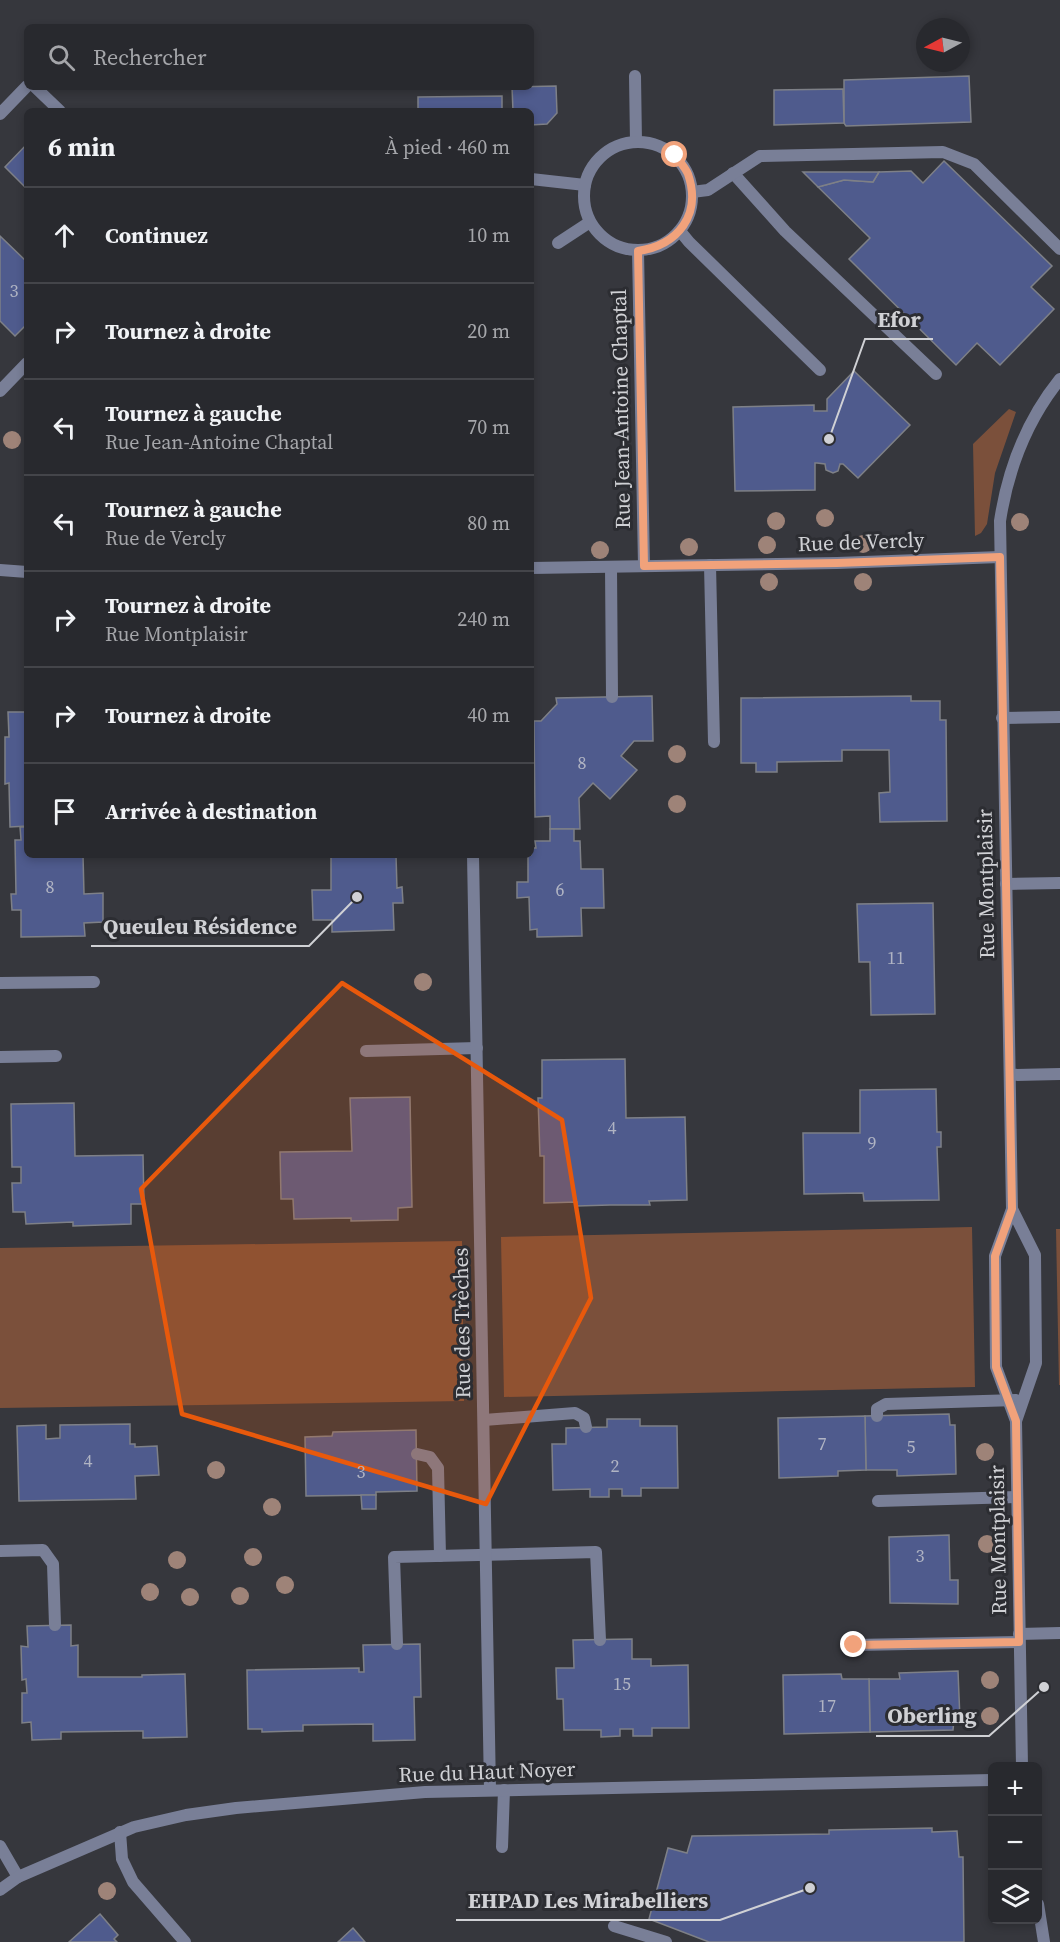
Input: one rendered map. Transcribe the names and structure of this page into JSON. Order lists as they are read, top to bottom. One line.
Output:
{"streets":{"street":["Rue Jean-Antoine Chaptal","Rue de Vercly","Rue Montplaisir","Rue des Trèches","Rue du Haut Noyer"]},"crossings":[["Rue Jean-Antoine Chaptal","Rue de Vercly"],["Rue de Vercly","Rue Montplaisir"],["Rue des Trèches","Rue du Haut Noyer"]],"places":["Efor","Queuleu Résidence","Oberling","EHPAD Les Mirabelliers"],"house_numbers":["3","8","8","6","11","4","9","7","5","4","2","3","3","15","17"],"north":"left","page":{"search":"Rechercher","heading":["6 min","À pied · 460 m"],"list":[["Continuez","10 m"],["Tournez à droite","20 m"],["Tournez à gauche","Rue Jean-Antoine Chaptal","70 m"],["Tournez à gauche","Rue de Vercly","80 m"],["Tournez à droite","Rue Montplaisir","240 m"],["Tournez à droite","40 m"],"Arrivée à destination"],"map_buttons":["+","−"]}}
